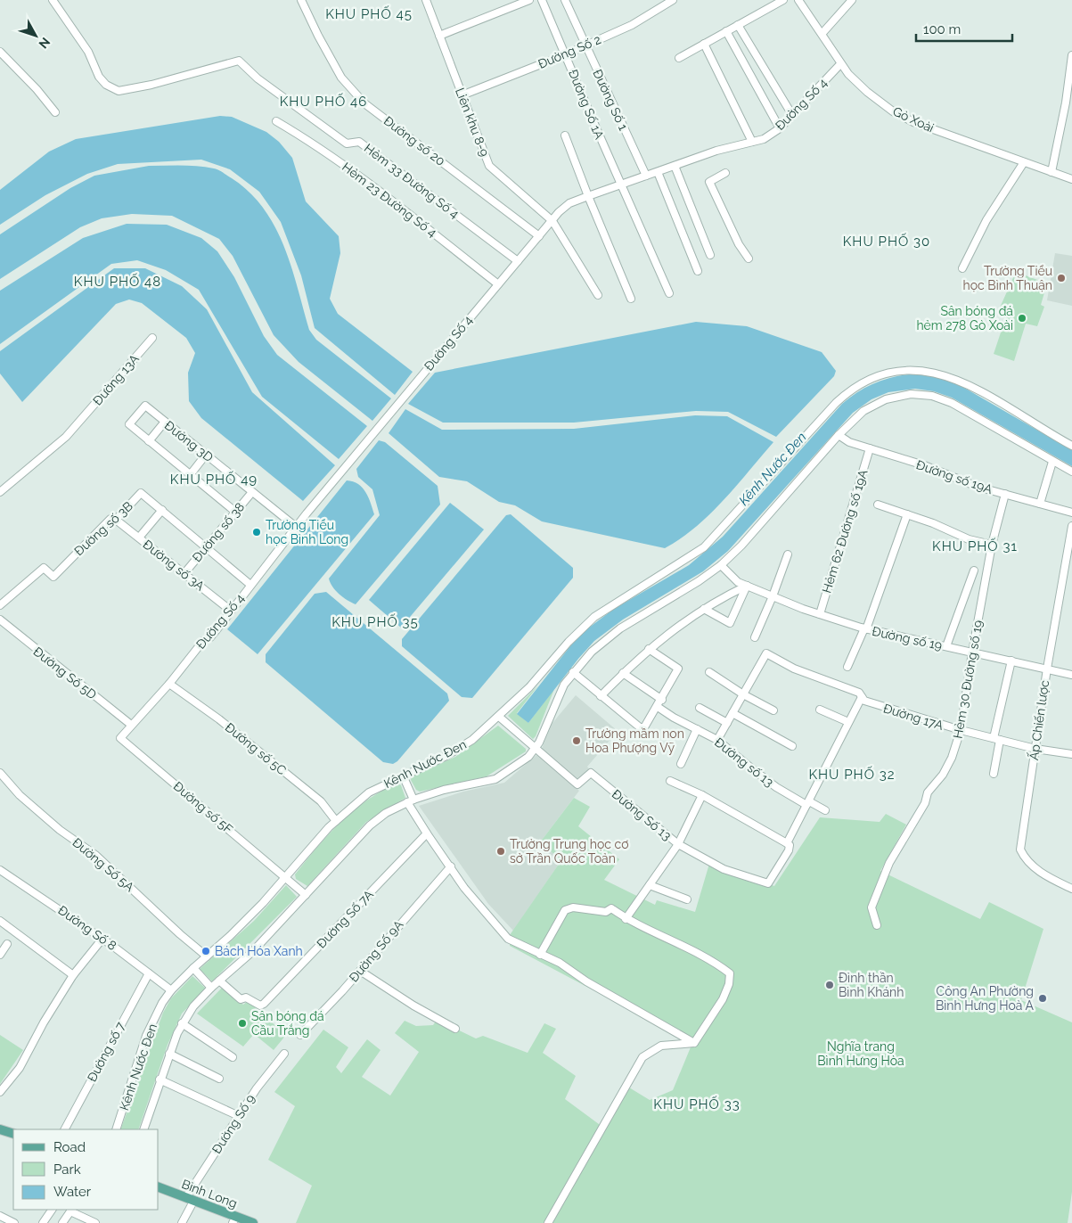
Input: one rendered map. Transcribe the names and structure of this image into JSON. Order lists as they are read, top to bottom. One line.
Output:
{"streets":{"main road":["Bình Long"],"street":["Đường Số 2","Đường Số 1","Đường Số 1A","Đường Số 4","Gò Xoài","Liên khu 8-9","Đường số 20","Hẻm 33 Đường Số 4","Hẻm 23 Đường Số 4","Đường 13A","Đường 3D","Đường số 19A","Đường số 3B","Hẻm 62 Đường số 19A","Đường số 38","Đường số 3A","Đường số 19","Đường Số 5D","Hẻm 30 Đường số 19","Đường 17A","Ấp Chiến lược","Đường số 5C","Đường số 13","Kênh Nước Đen","Đường số 5F","Đường Số 13","Đường Số 5A","Đường Số 7A","Đường Số 8","Đường Số 9A","Đường số 7","Đường Số 9"]},"crossings":[["Đường Số 2","Đường Số 1"],["Đường Số 2","Đường Số 1A"],["Đường Số 2","Liên khu 8-9"],["Đường Số 1","Đường Số 4"],["Đường Số 1A","Đường Số 4"],["Đường Số 4","Gò Xoài"],["Đường Số 4","Liên khu 8-9"],["Đường Số 4","Đường số 20"],["Đường Số 4","Hẻm 33 Đường Số 4"],["Đường Số 4","Hẻm 23 Đường Số 4"],["Đường Số 4","Đường 3D"],["Đường Số 4","Đường số 3B"],["Đường Số 4","Đường số 3A"],["Đường Số 4","Đường Số 5D"],["Đường Số 4","Đường số 5C"],["Đường Số 4","Đường số 5F"],["Đường 3D","Đường số 38"],["Đường số 19A","Hẻm 62 Đường số 19A"],["Đường số 19A","Hẻm 30 Đường số 19"],["Đường số 19A","Kênh Nước Đen"],["Đường số 3B","Đường số 38"],["Đường số 3B","Đường số 3A"],["Hẻm 62 Đường số 19A","Đường số 19"],["Đường số 38","Đường số 3A"],["Đường số 19","Hẻm 30 Đường số 19"],["Đường số 19","Ấp Chiến lược"],["Đường số 19","Kênh Nước Đen"],["Đường Số 5D","Đường số 5F"],["Hẻm 30 Đường số 19","Đường 17A"],["Đường 17A","Ấp Chiến lược"],["Đường số 5C","Kênh Nước Đen"],["Kênh Nước Đen","Đường số 5F"],["Kênh Nước Đen","Đường Số 13"],["Kênh Nước Đen","Đường Số 5A"],["Kênh Nước Đen","Đường Số 7A"],["Kênh Nước Đen","Đường Số 8"],["Đường Số 8","Đường số 7"],["Đường Số 9","Bình Long"]],"districts":["KHU PHỐ 45","KHU PHỐ 46","KHU PHỐ 30","KHU PHỐ 48","KHU PHỐ 49","KHU PHỐ 31","KHU PHỐ 35","KHU PHỐ 32","KHU PHỐ 33"],"water":["Kênh Nước Đen"],"parks":["Nghĩa trang Bình Hưng Hòa"],"places":["Trường Tiểu học Bình Thuận","Sân bóng đá hẻm 278 Gò Xoài","Trường Tiểu học Bình Long","Trường mầm non Hoa Phượng Vỹ","Trường Trung học cơ sở Trần Quốc Toản","Bách Hóa Xanh","Đình thần Bình Khánh","Công An Phường Bình Hưng Hoà A","Sân bóng đá Cầu Trắng"],"legend":["Road","Park","Water"],"scale_bar":"100 m","north":"bottom right"}
